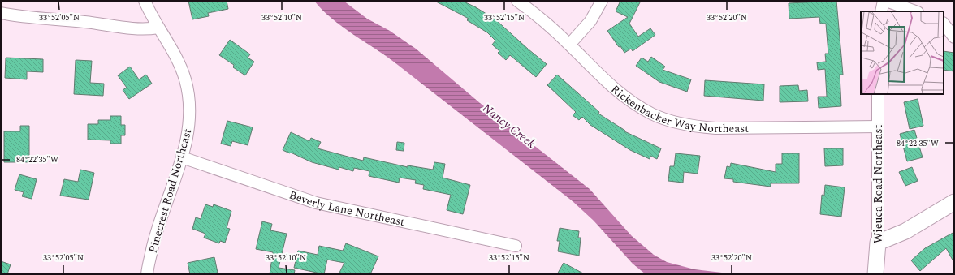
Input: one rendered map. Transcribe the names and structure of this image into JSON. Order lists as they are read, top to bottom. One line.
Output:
{"streets":{"street":["Rickenbacker Way Northeast","Wieuca Road Northeast","Pinecrest Road Northeast","Beverly Lane Northeast"]},"crossings":[["Rickenbacker Way Northeast","Wieuca Road Northeast"],["Pinecrest Road Northeast","Beverly Lane Northeast"]],"water":["Nancy Creek"],"coordinates":["33°52'05\"N","33°52'10\"N","33°52'15\"N","33°52'20\"N","84°22'35\"W"]}
